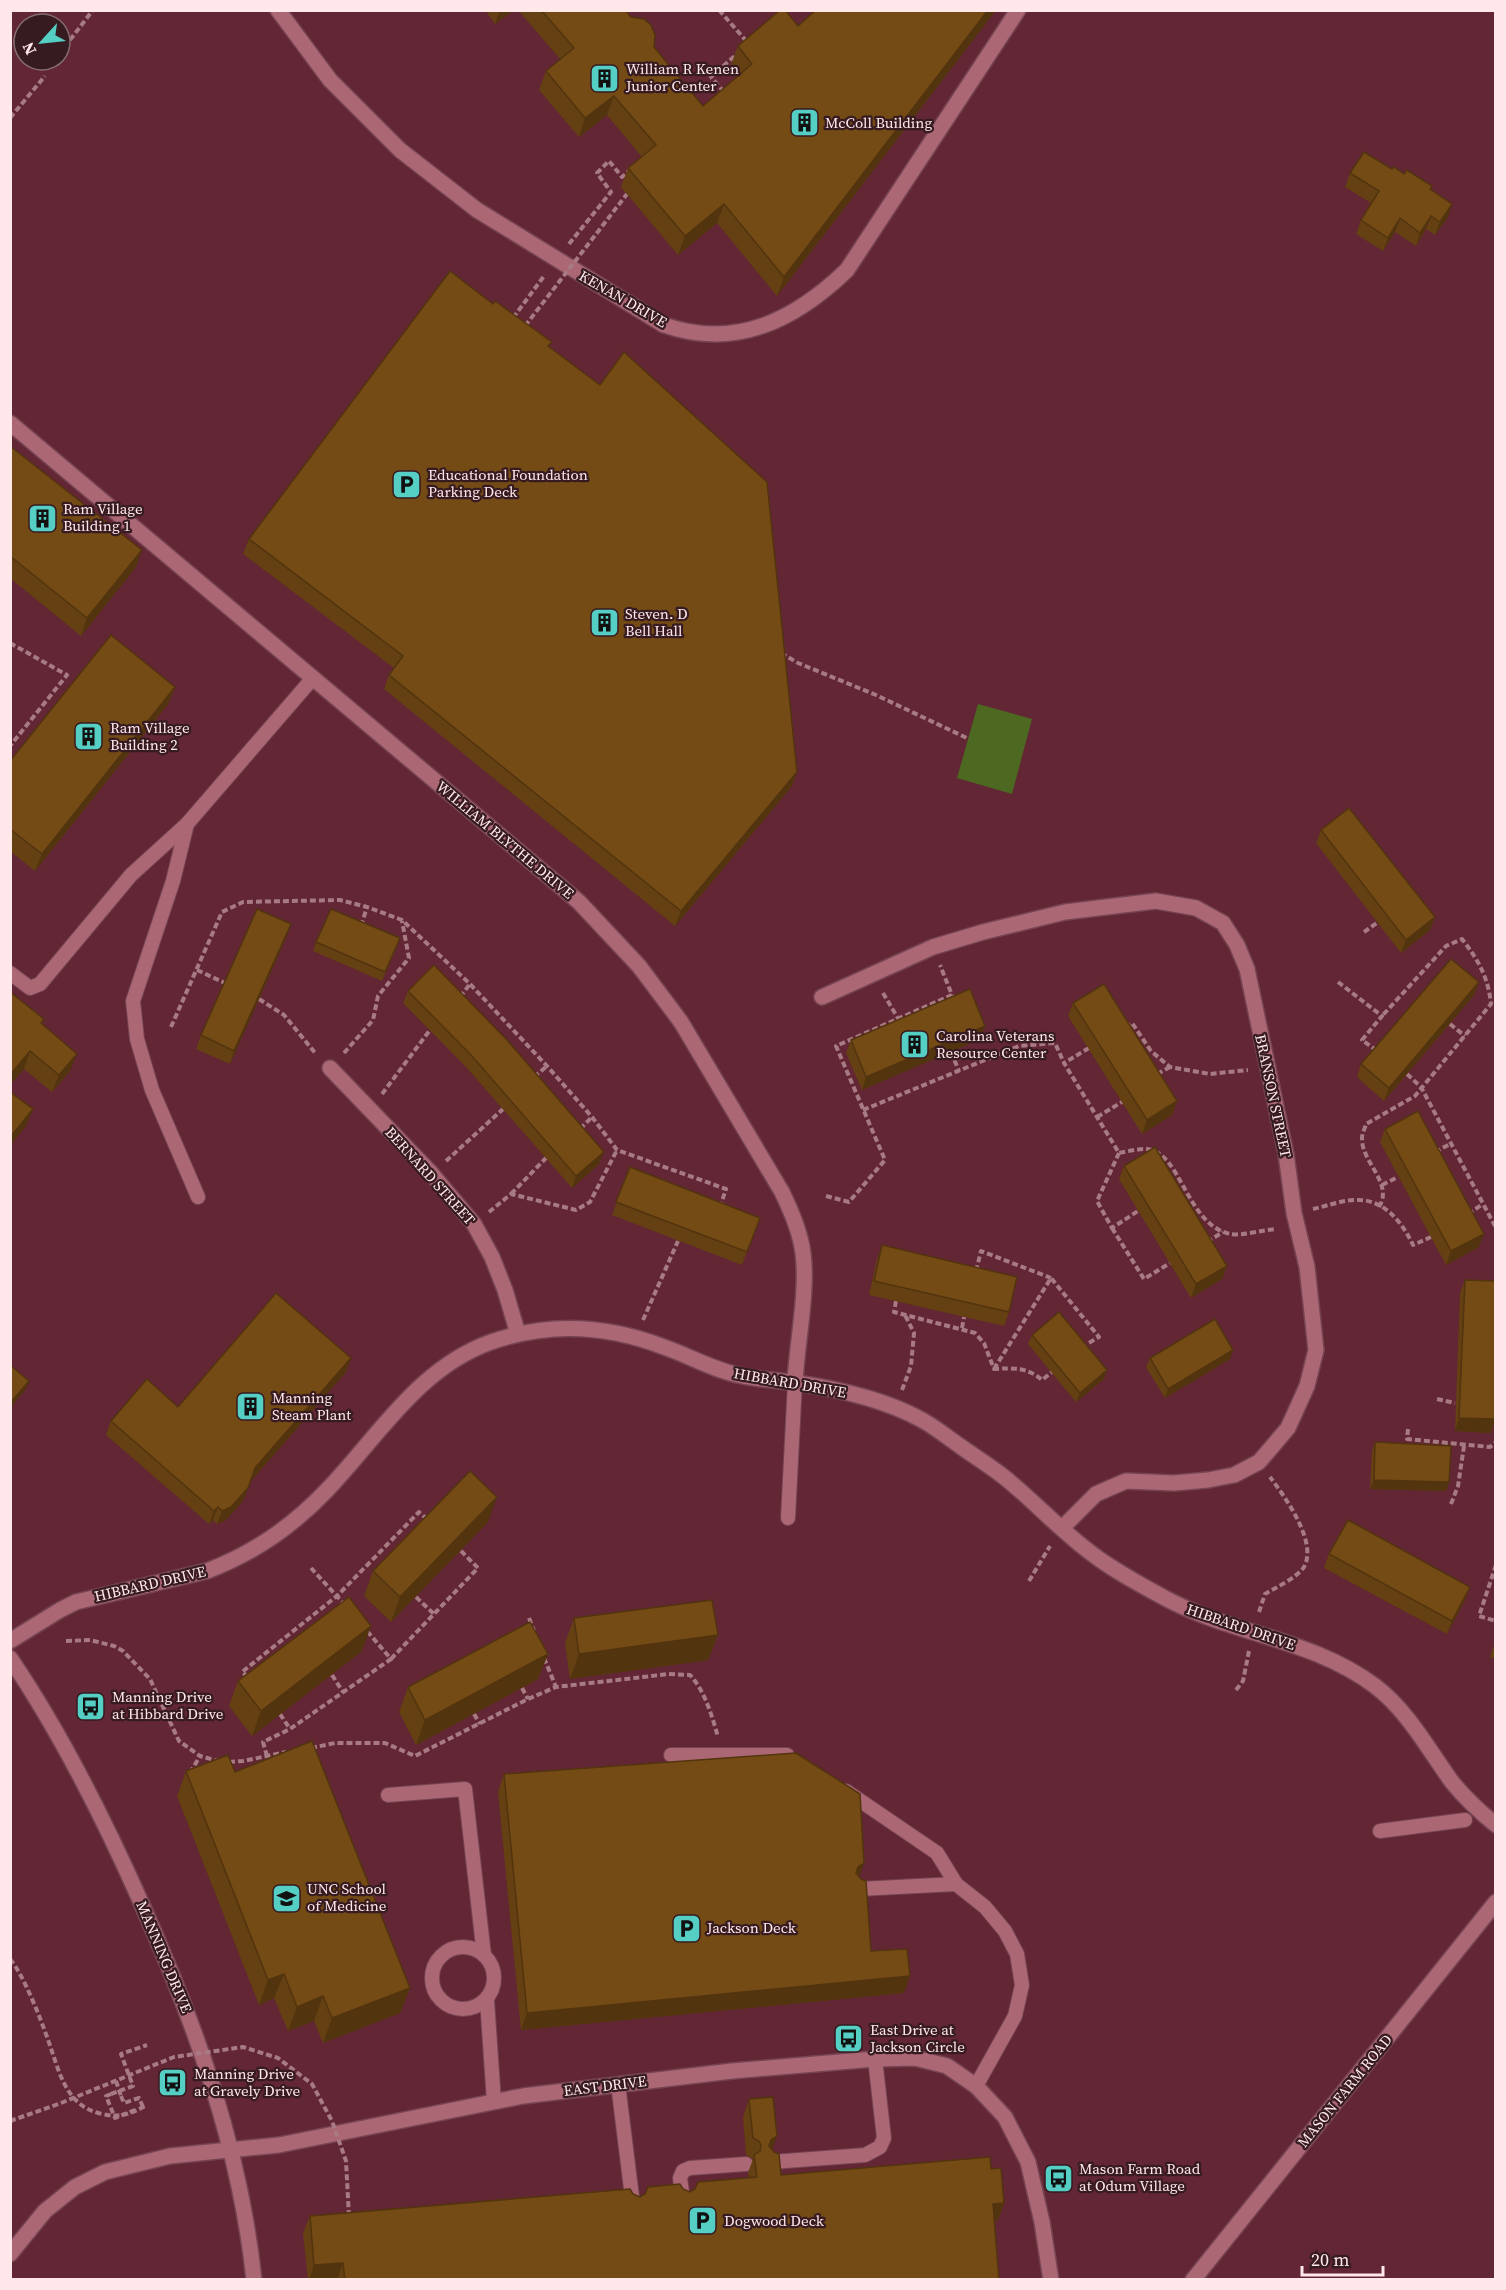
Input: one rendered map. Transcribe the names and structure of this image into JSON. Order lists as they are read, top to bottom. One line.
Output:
{"streets":{"street":["KENAN DRIVE","WILLIAM BLYTHE DRIVE","BRANSON STREET","BERNARD STREET","HIBBARD DRIVE","MANNING DRIVE","EAST DRIVE","MASON FARM ROAD"]},"crossings":[["WILLIAM BLYTHE DRIVE","HIBBARD DRIVE"],["BRANSON STREET","HIBBARD DRIVE"],["BERNARD STREET","HIBBARD DRIVE"],["MANNING DRIVE","EAST DRIVE"]],"places":{"building":["William R Kenen Junior Center","McColl Building","Ram Village Building 1","Steven. D Bell Hall","Ram Village Building 2","Carolina Veterans Resource Center","Manning Steam Plant"],"parking":["Educational Foundation Parking Deck","Jackson Deck","Dogwood Deck"],"bus stop":["Manning Drive at Hibbard Drive","East Drive at Jackson Circle","Manning Drive at Gravely Drive","Mason Farm Road at Odum Village"],"school or university":["UNC School of Medicine"]},"scale_bar":"20 m","north":"bottom left"}
